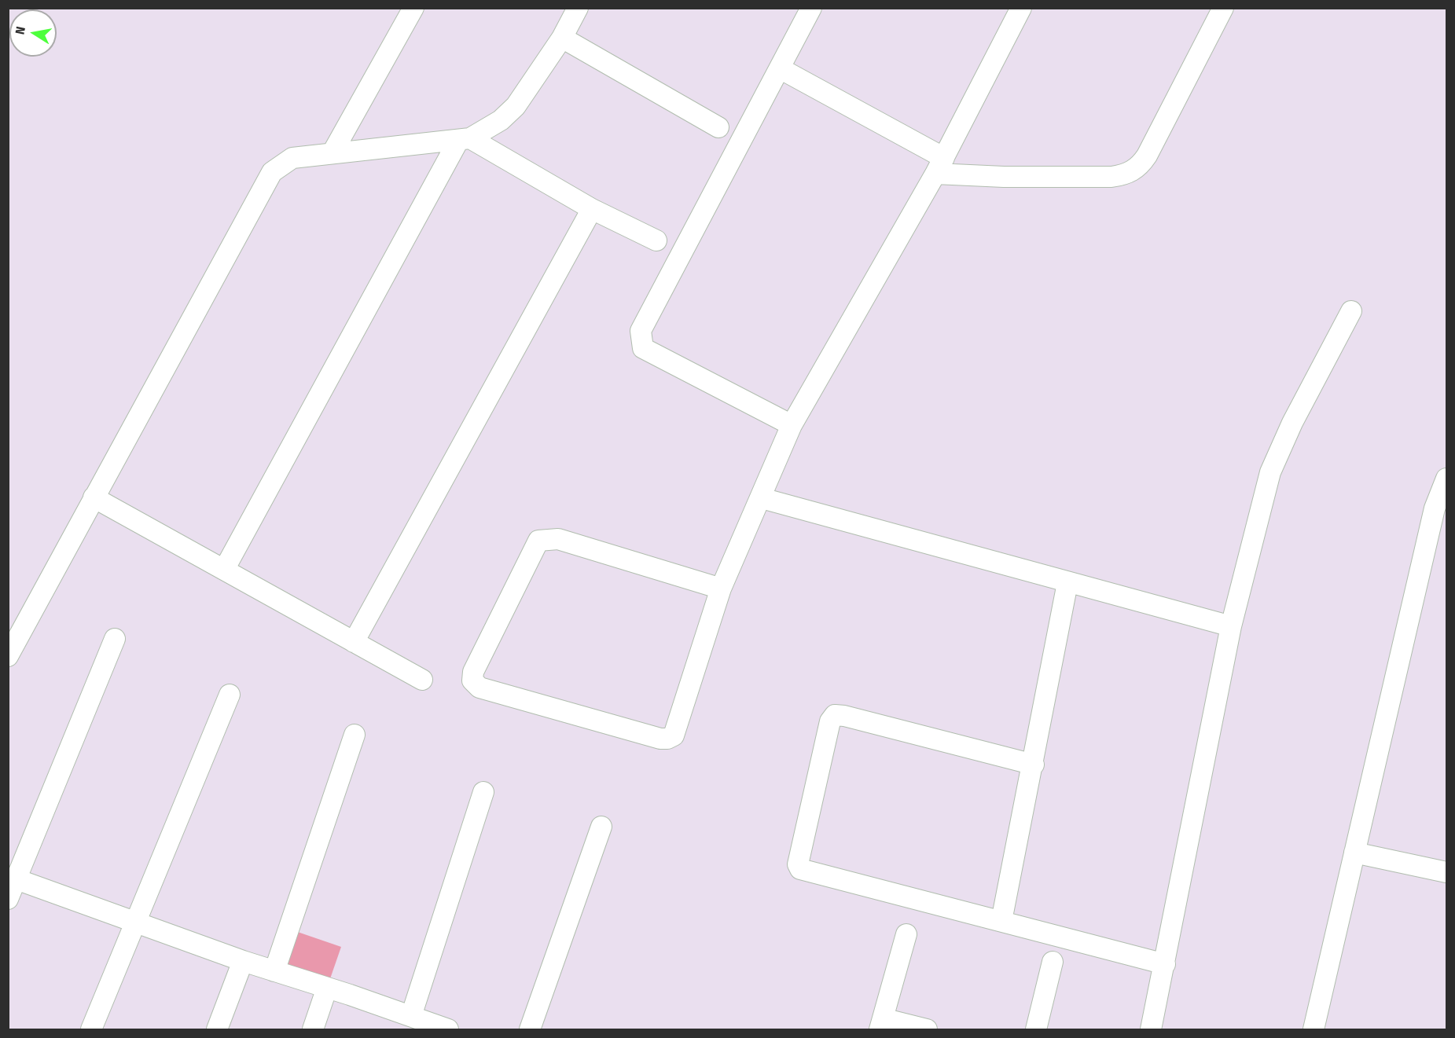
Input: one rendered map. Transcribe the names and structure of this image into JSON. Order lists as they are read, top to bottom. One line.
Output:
{"north":"left"}
